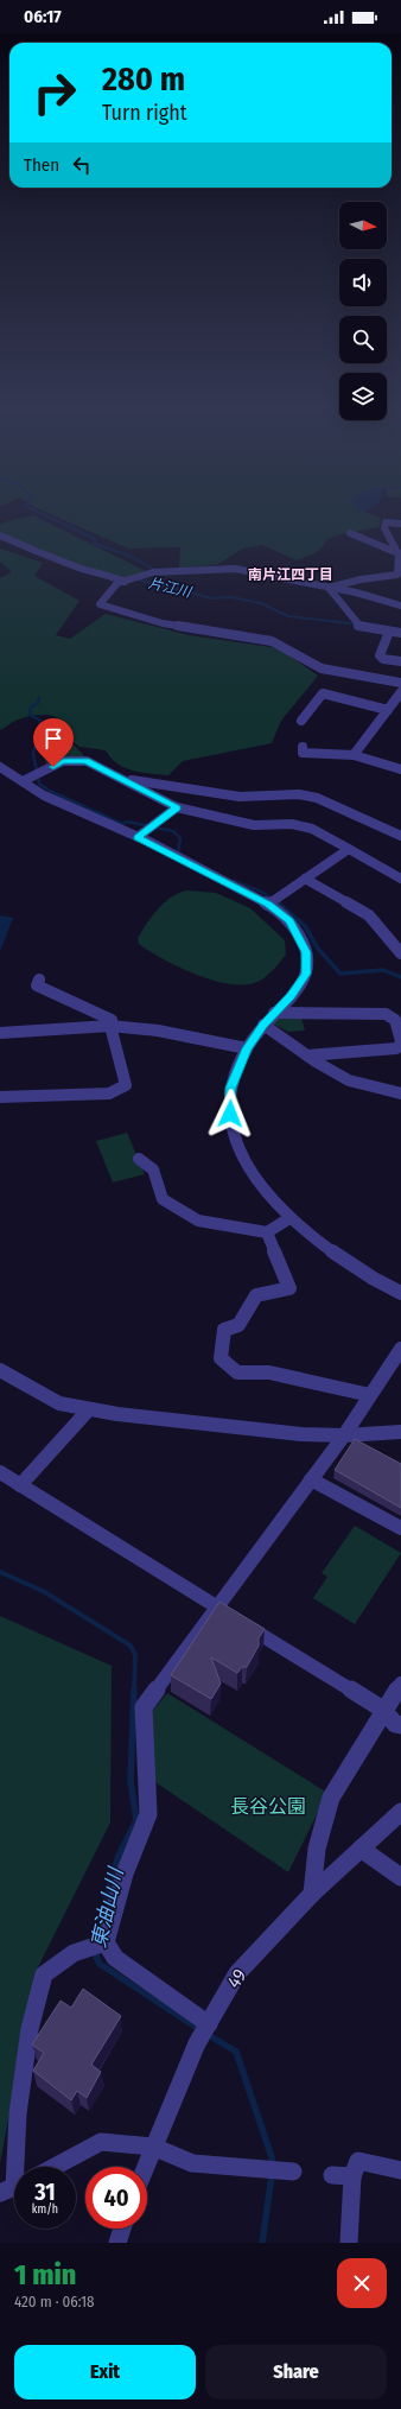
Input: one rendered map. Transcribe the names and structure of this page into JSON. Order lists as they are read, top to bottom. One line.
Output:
{"streets":{"street":["49"]},"districts":["南片江四丁目"],"water":["片江川","東油山川"],"parks":["長谷公園"],"north":"right","page":{"status":"06:17","turn":["280 m","Turn right"],"then":"Then","speed":"31 km/h","limit":"40","heading":["1 min","420 m · 06:18"],"buttons":["Exit","Share"]}}
